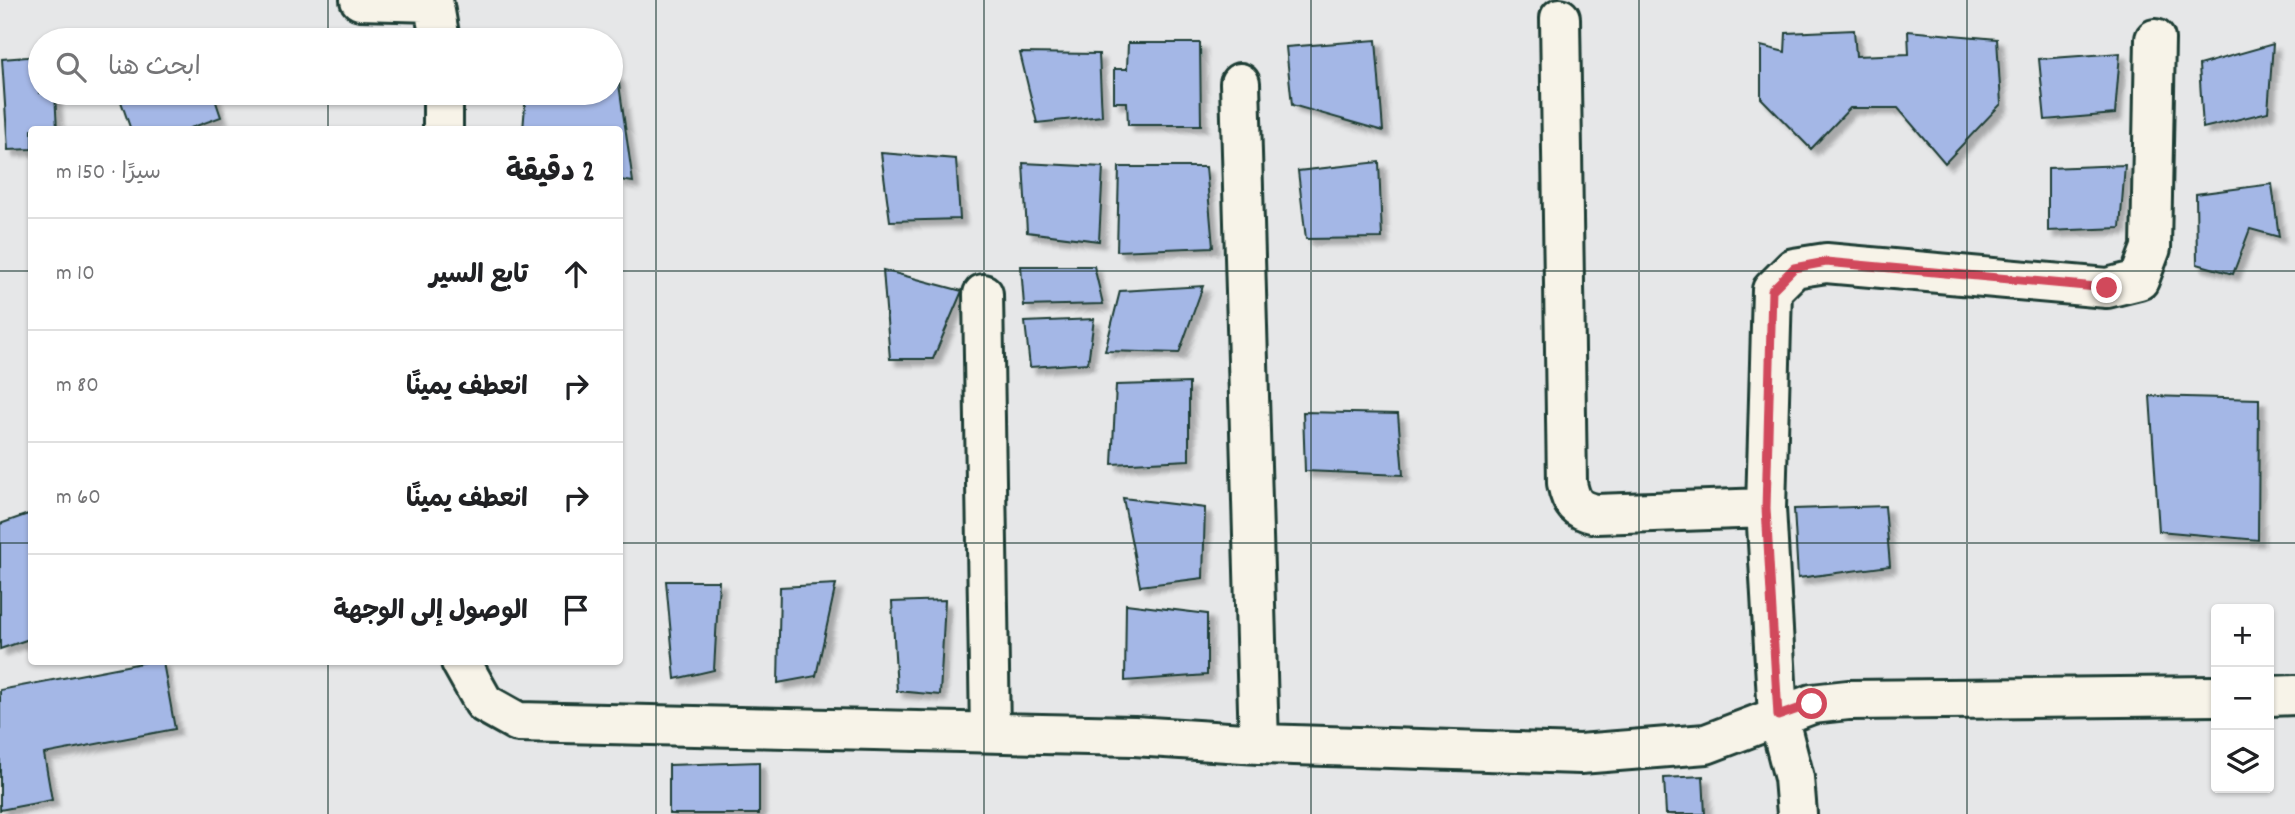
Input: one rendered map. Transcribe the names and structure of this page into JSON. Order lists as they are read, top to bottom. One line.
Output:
{"page":{"search":"ابحث هنا","heading":["2 دقيقة","سيرًا · 150 m"],"list":[["تابع السير","10 m"],["انعطف يمينًا","80 m"],["انعطف يمينًا","60 m"],"الوصول إلى الوجهة"],"map_buttons":["+","−"]}}
